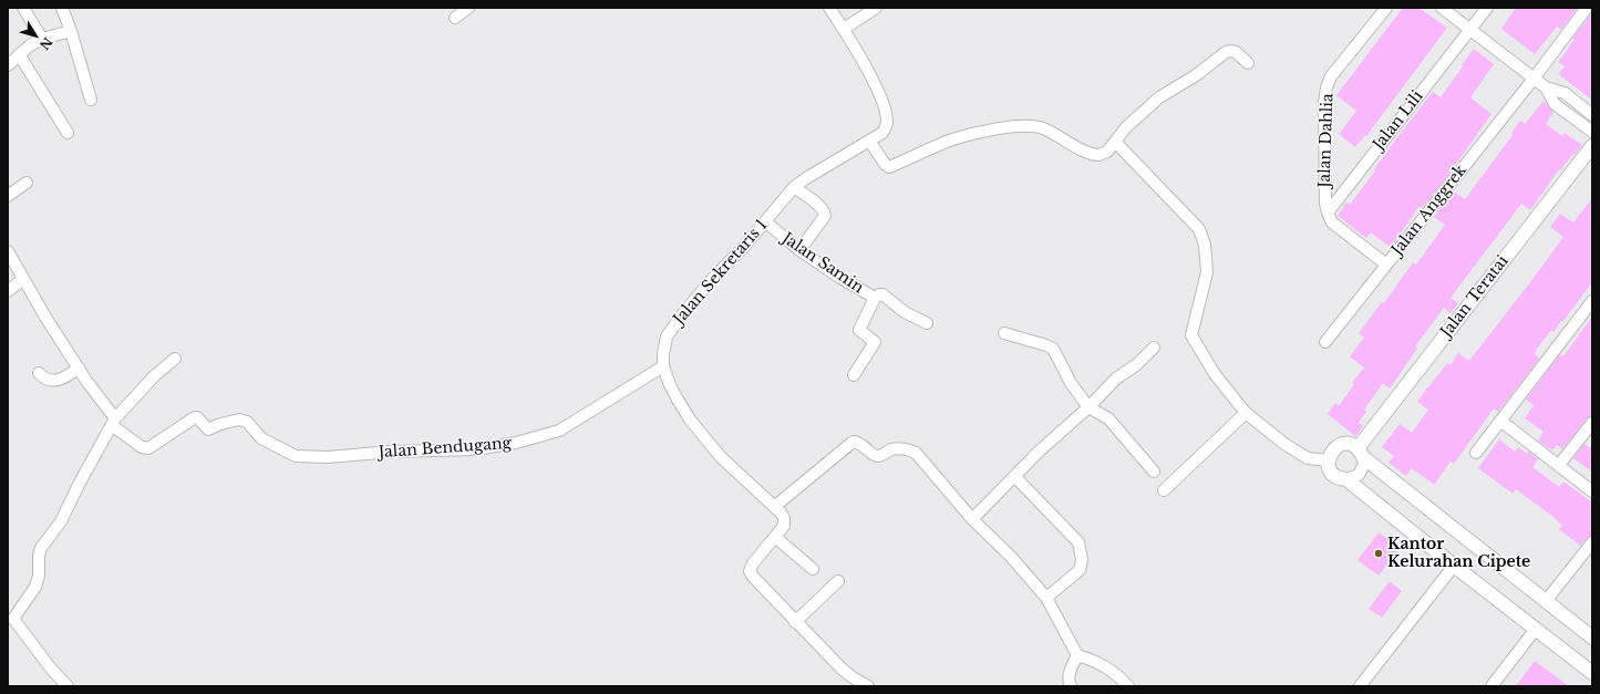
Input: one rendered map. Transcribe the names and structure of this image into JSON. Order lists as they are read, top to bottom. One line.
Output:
{"streets":{"street":["Jalan Lili","Jalan Dahlia","Jalan Anggrek","Jalan Samin","Jalan Sekretaris 1","Jalan Teratai","Jalan Bendugang"]},"crossings":[["Jalan Lili","Jalan Dahlia"],["Jalan Samin","Jalan Sekretaris 1"],["Jalan Sekretaris 1","Jalan Bendugang"]],"places":["Kantor Kelurahan Cipete"],"north":"bottom right"}
